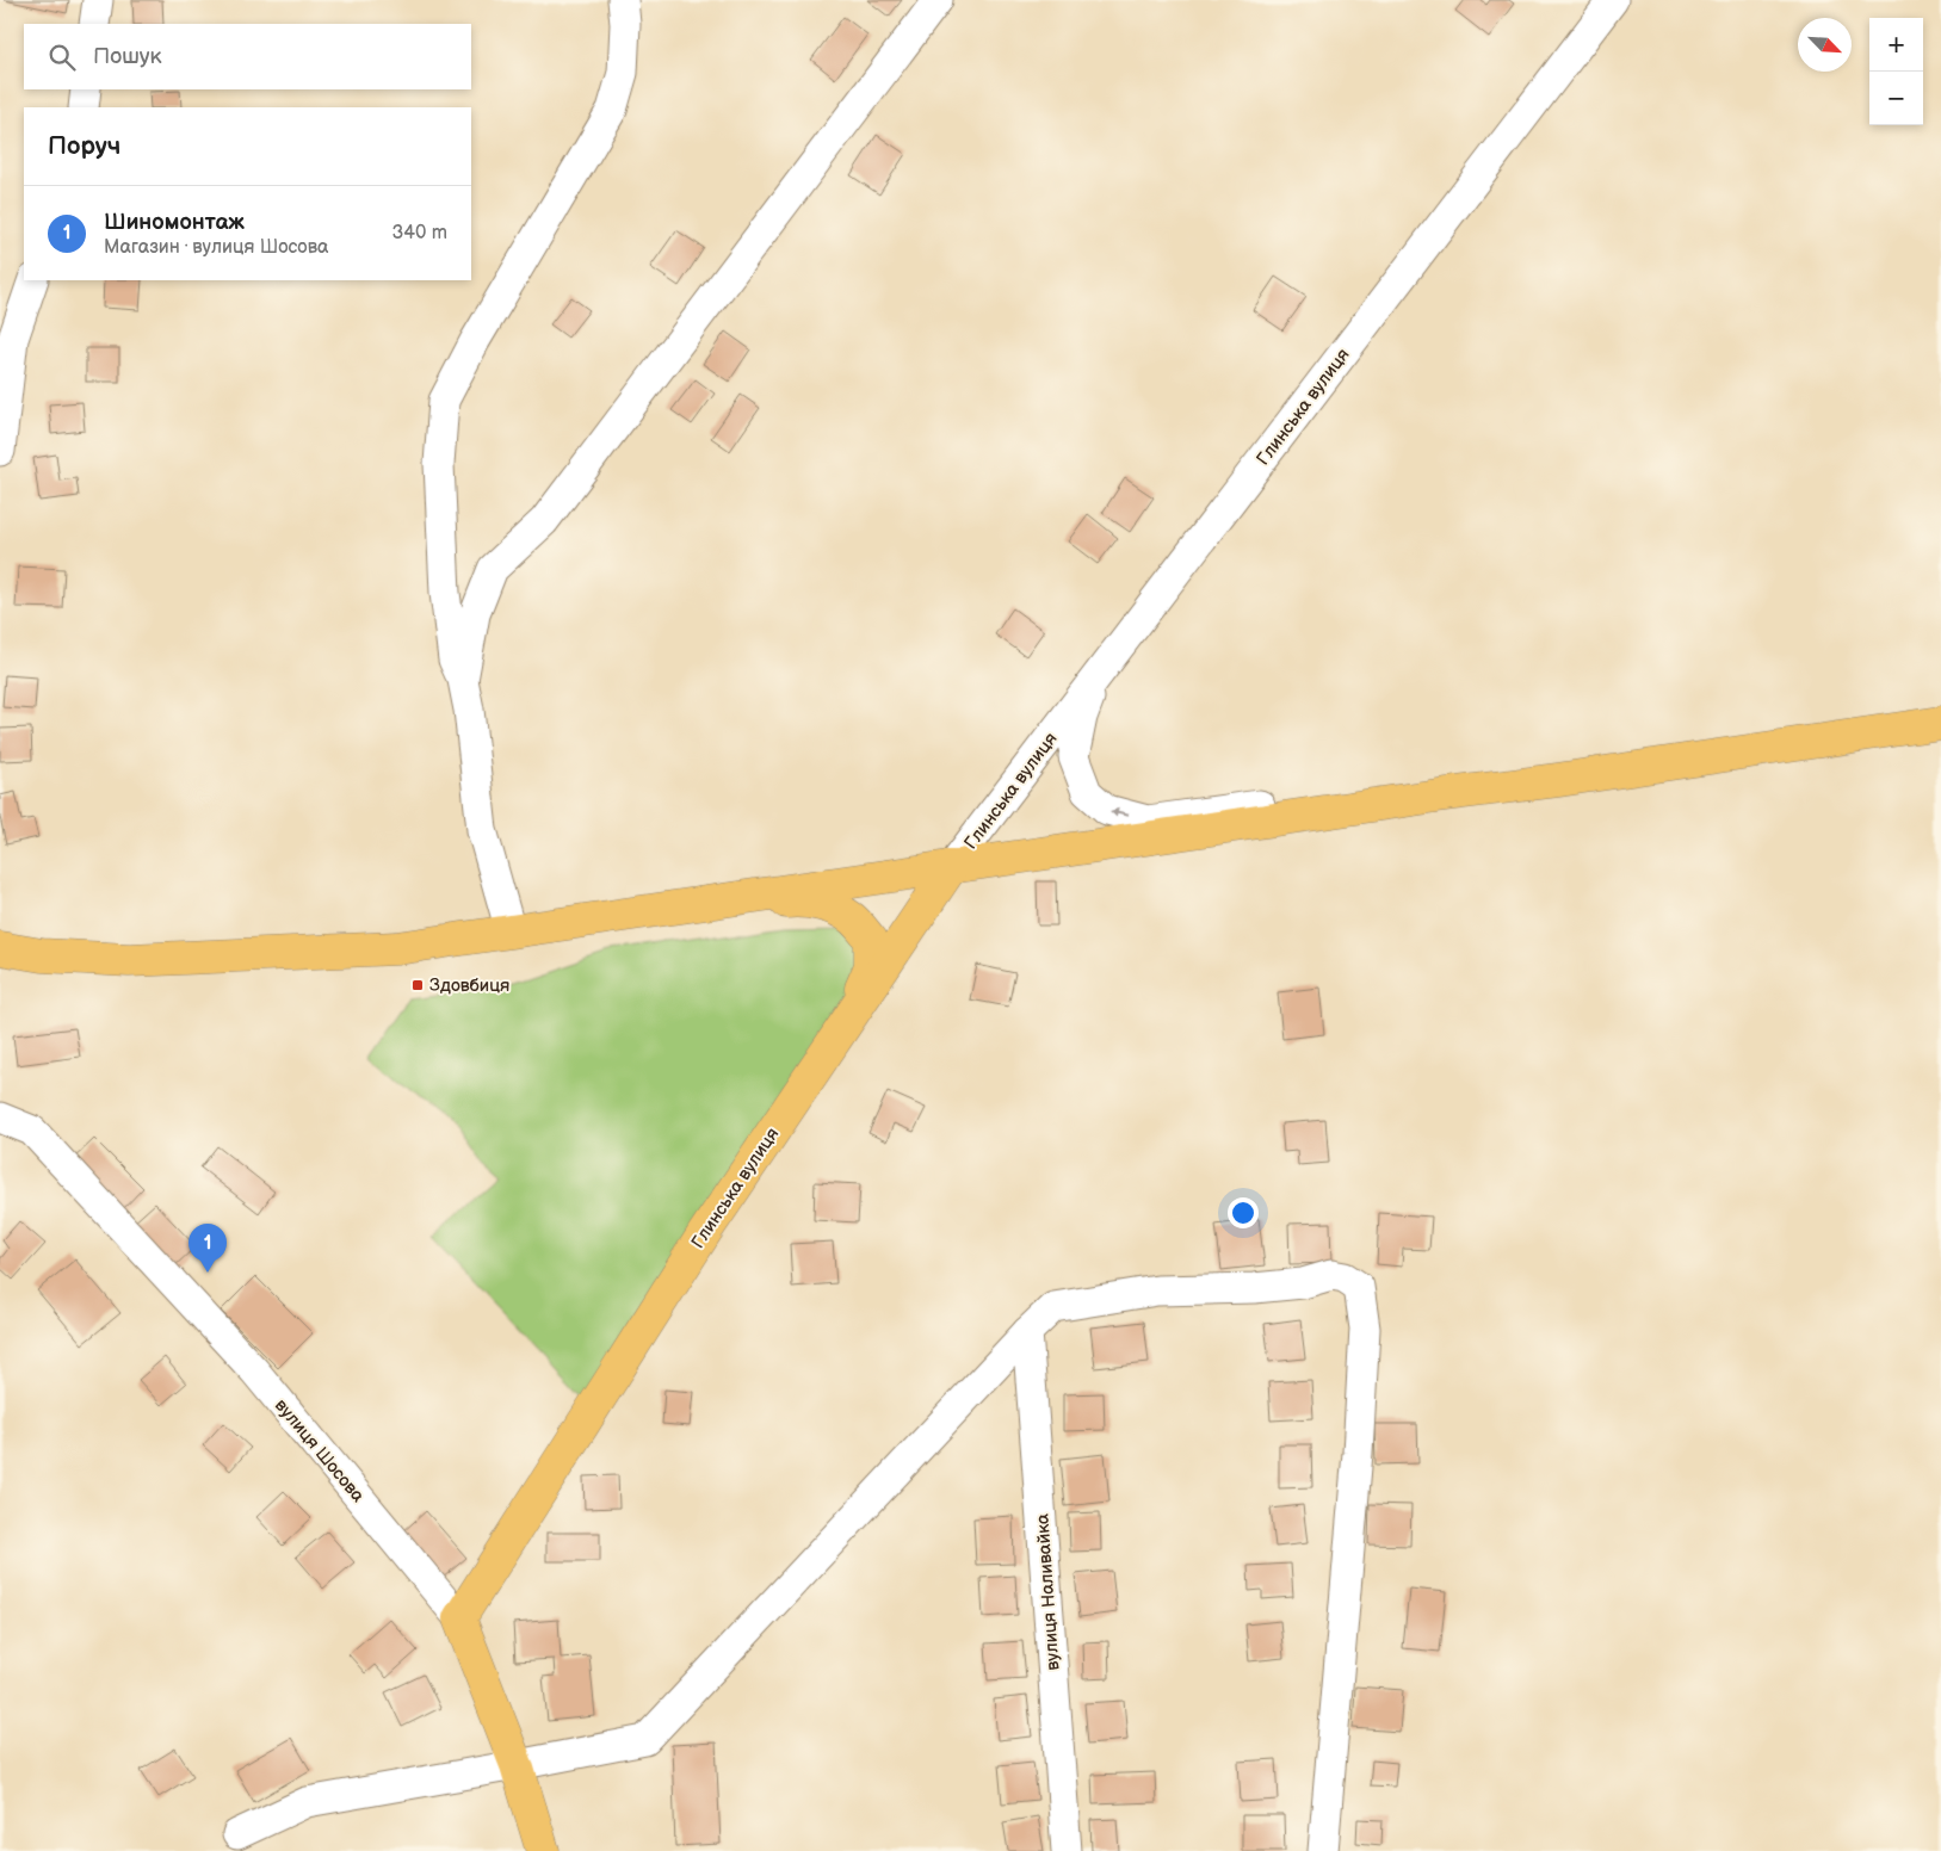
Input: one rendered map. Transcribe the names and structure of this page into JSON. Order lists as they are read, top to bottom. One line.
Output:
{"streets":{"main road":["Глинська вулиця","вулиця Шосова"],"street":["вулиця Наливайка"]},"crossings":[["Глинська вулиця","вулиця Шосова"]],"places":{"transit":["Здовбиця"]},"north":"bottom right","page":{"map_buttons":["+","−"],"search":"Пошук","heading":"Поруч","list":[{"mark":"1","name":"Шиномонтаж","note":"Магазин · вулиця Шосова","value":"340 m"}],"pins":"1"}}
